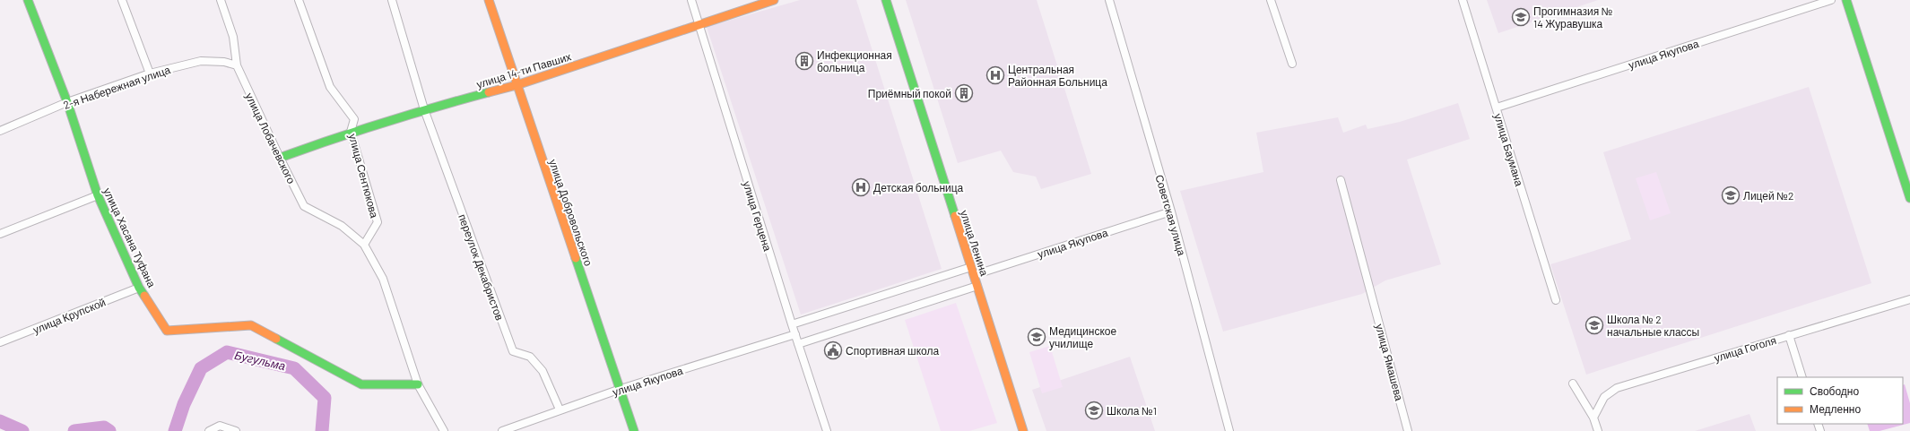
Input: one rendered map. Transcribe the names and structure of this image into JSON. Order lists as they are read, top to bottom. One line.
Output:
{"streets":{"street":["улица Якупова","улица 14-ти Павших","2-я Набережная улица","улица Лобачевского","улица Баумана","улица Сентюкова","улица Добровольского","Советская улица","улица Герцена","улица Хасана Туфана","улица Ленина","переулок Декабристов","улица Крупской","улица Гоголя","улица Ямашева"]},"crossings":[["улица Якупова","улица Баумана"],["улица Якупова","улица Добровольского"],["улица Якупова","Советская улица"],["улица Якупова","улица Герцена"],["улица Якупова","улица Ленина"],["улица Якупова","переулок Декабристов"],["улица 14-ти Павших","улица Лобачевского"],["улица 14-ти Павших","улица Сентюкова"],["улица 14-ти Павших","улица Добровольского"],["улица 14-ти Павших","улица Герцена"],["улица 14-ти Павших","переулок Декабристов"],["2-я Набережная улица","улица Лобачевского"],["2-я Набережная улица","улица Хасана Туфана"],["улица Лобачевского","улица Сентюкова"],["улица Хасана Туфана","улица Крупской"]],"water":["Бугульма"],"places":{"school or university":["Прогимназия № 14 Журавушка","Лицей №2","Школа № 2 начальные классы","Медицинское училище","Школа №1"],"building":["Инфекционная больница","Приёмный покой"],"hospital":["Центральная Районная Больница","Детская больница"],"public building":["Спортивная школа"]},"legend":["Свободно","Медленно"]}
